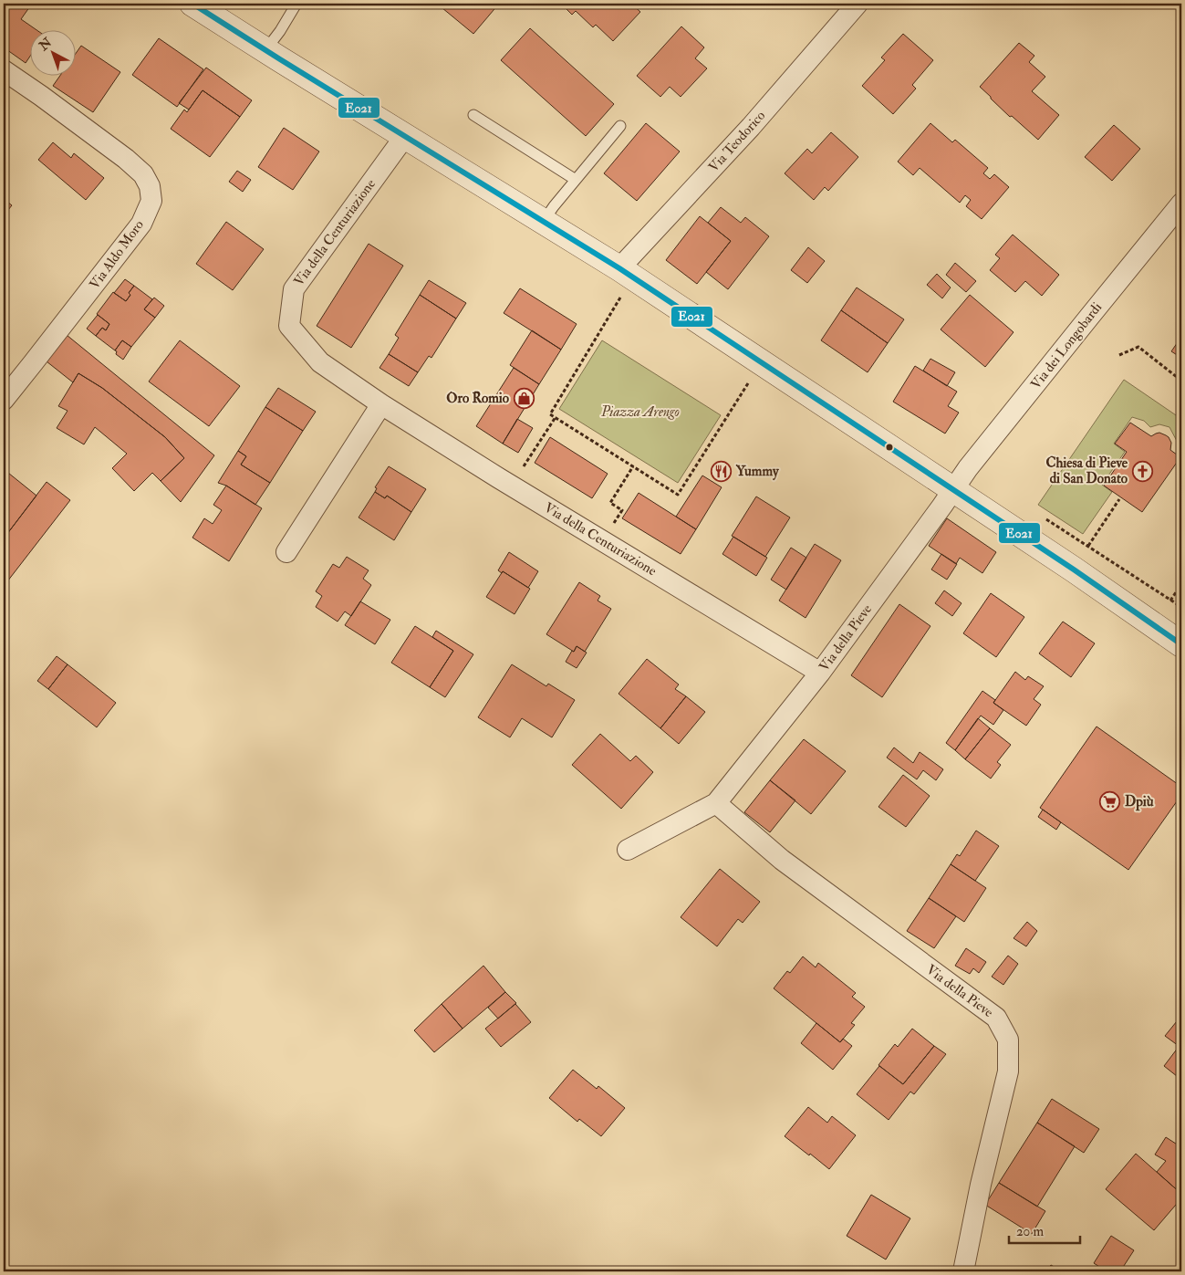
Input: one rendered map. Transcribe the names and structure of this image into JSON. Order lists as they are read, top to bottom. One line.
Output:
{"streets":{"street":["Via Teodorico","Via della Centuriazione","Via Aldo Moro","Via dei Longobardi","Via della Pieve"]},"crossings":[["Via della Centuriazione","Via della Pieve"],["Via dei Longobardi","Via della Pieve"]],"parks":["Piazza Arengo"],"places":{"shop":["Oro Romio"],"restaurant":["Yummy"],"church":["Chiesa di Pieve di San Donato"],"supermarket":["Dpiù"]},"lines":["transit line E021"],"scale_bar":"20 m","north":"top left"}
